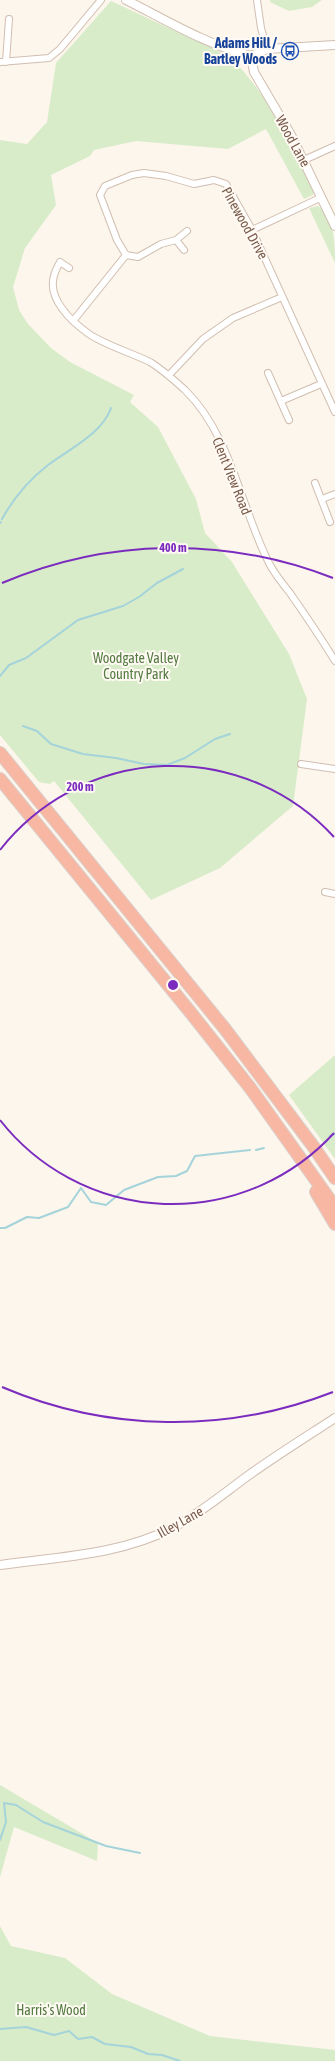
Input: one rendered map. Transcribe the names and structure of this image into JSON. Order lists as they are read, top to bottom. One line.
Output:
{"streets":{"street":["Wood Lane","Pinewood Drive","Clent View Road","Illey Lane"]},"parks":["Woodgate Valley Country Park","Harris's Wood"],"places":{"bus stop":["Adams Hill / Bartley Woods"]},"rings":["400 m","200 m"]}
